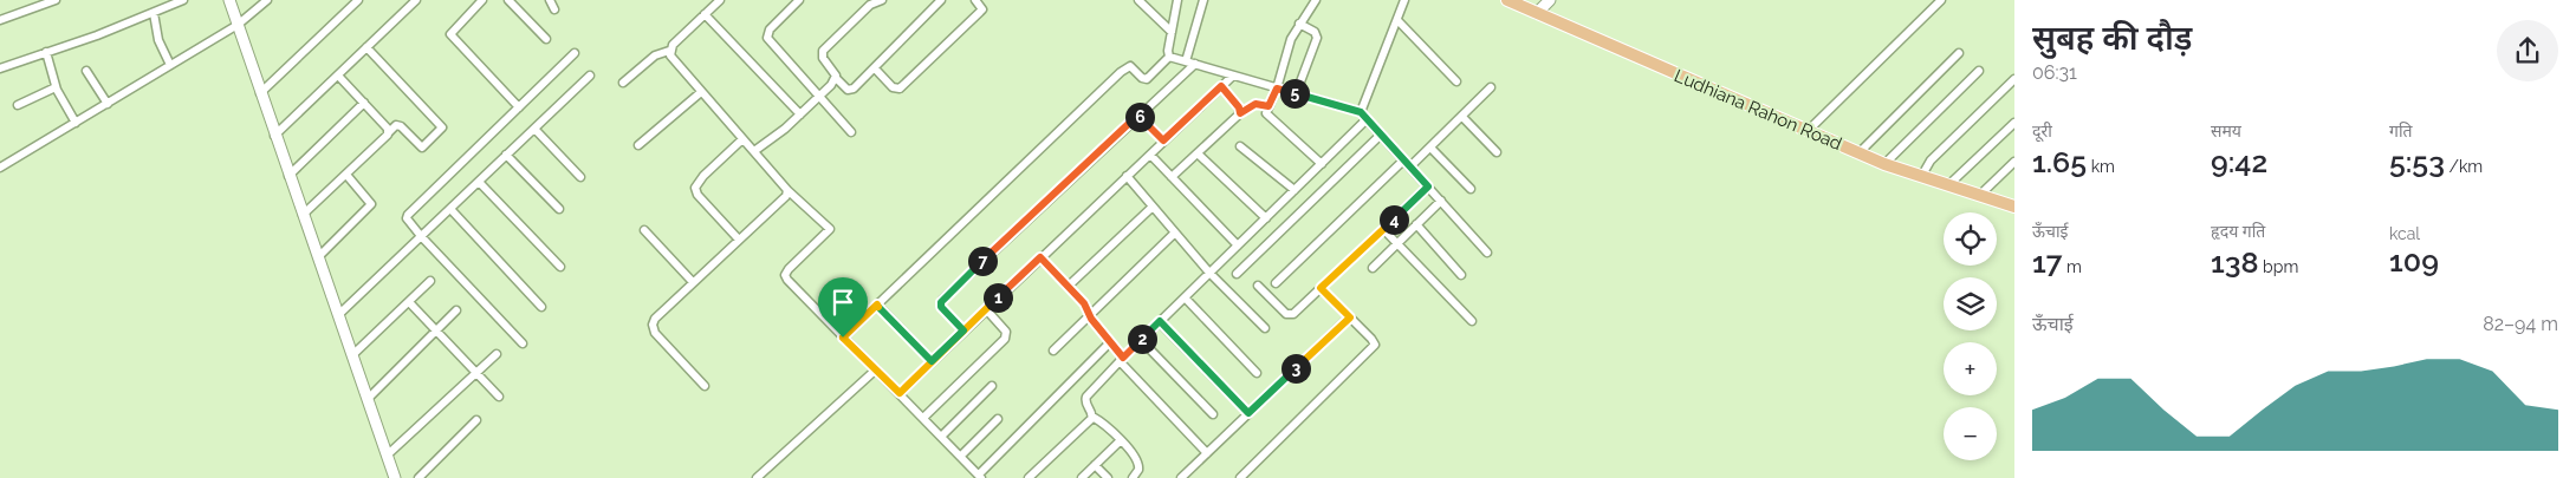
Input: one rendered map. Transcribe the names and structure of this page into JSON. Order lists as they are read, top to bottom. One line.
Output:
{"streets":{"main road":["Ludhiana Rahon Road"]},"page":{"heading":["सुबह की दौड़","06:31"],"pins":["5","6","4","7","1","2","3"],"stats":[["दूरी","1.65 km"],["समय","9:42"],["गति","5:53 /km"],["ऊँचाई","17 m"],["हृदय गति","138 bpm"],["kcal","109"]],"map_buttons":["+","−"],"chart":["ऊँचाई","82–94 m"]}}
